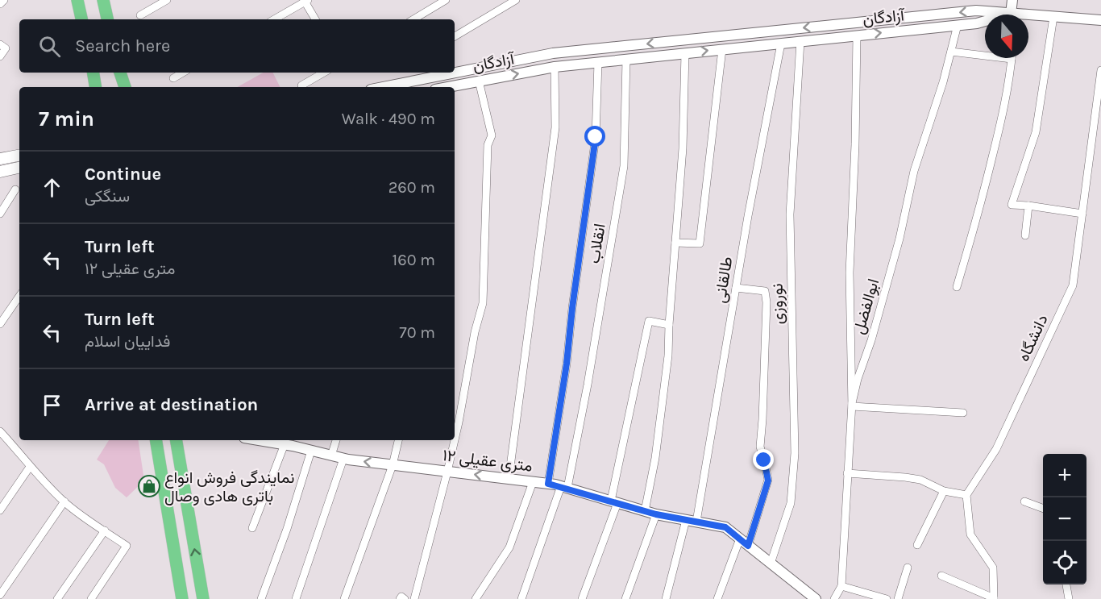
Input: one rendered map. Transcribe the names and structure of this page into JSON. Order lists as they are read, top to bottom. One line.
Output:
{"streets":{"street":["آزادگان","انقلاب","طالقانی","نوروزی","ابوالفضل","دانشگاه","۱۲ متری عقیلی"]},"crossings":[["آزادگان","انقلاب"],["آزادگان","طالقانی"],["آزادگان","نوروزی"],["آزادگان","ابوالفضل"],["انقلاب","۱۲ متری عقیلی"],["طالقانی","۱۲ متری عقیلی"],["نوروزی","۱۲ متری عقیلی"]],"places":{"shop":["نمایندگی فروش انواع باتری هادی وصال"]},"north":"bottom","page":{"search":"Search here","heading":["7 min","Walk · 490 m"],"list":[["Continue","سنگکی","260 m"],["Turn left","۱۲ متری عقیلی","160 m"],["Turn left","فداییان اسلام","70 m"],"Arrive at destination"],"map_buttons":["+","−"]}}
